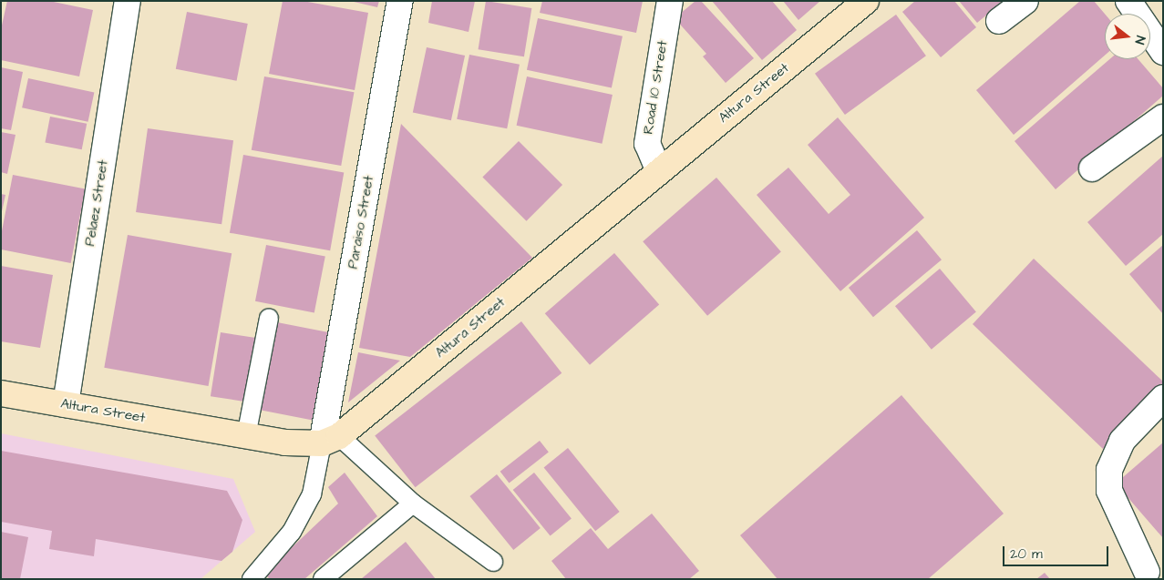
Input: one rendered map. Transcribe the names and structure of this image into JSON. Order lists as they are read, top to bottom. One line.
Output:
{"streets":{"street":["Road 10 Street","Altura Street","Pelaez Street","Paraiso Street"]},"crossings":[["Road 10 Street","Altura Street"],["Altura Street","Pelaez Street"],["Altura Street","Paraiso Street"]],"scale_bar":"20 m","north":"right"}
